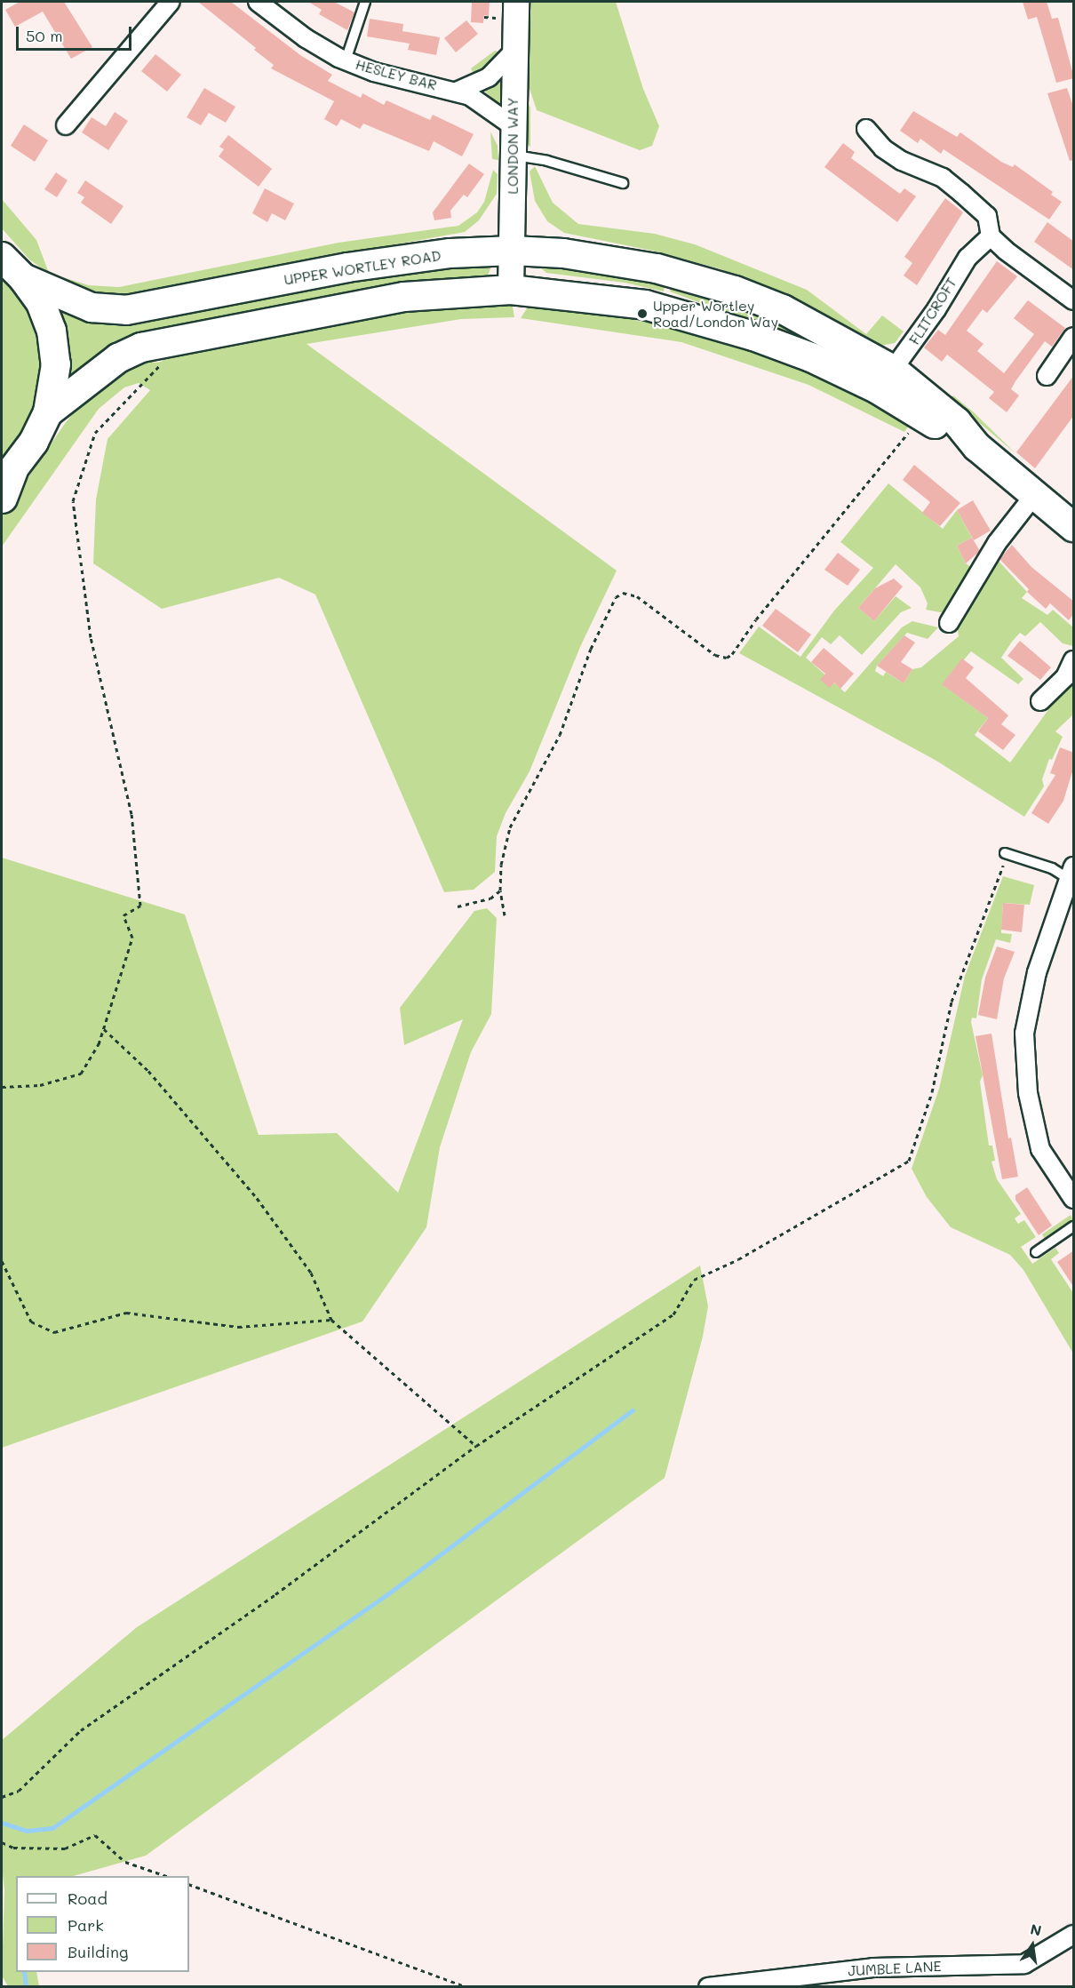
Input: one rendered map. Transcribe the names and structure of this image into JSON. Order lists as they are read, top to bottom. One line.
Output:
{"streets":{"main road":["UPPER WORTLEY ROAD"],"street":["HESLEY BAR","LONDON WAY","FLITCROFT","JUMBLE LANE"]},"crossings":[["HESLEY BAR","LONDON WAY"],["LONDON WAY","UPPER WORTLEY ROAD"],["UPPER WORTLEY ROAD","FLITCROFT"]],"places":["Upper Wortley Road/London Way"],"legend":["Road","Park","Building"],"scale_bar":"50 m","north":"top"}
